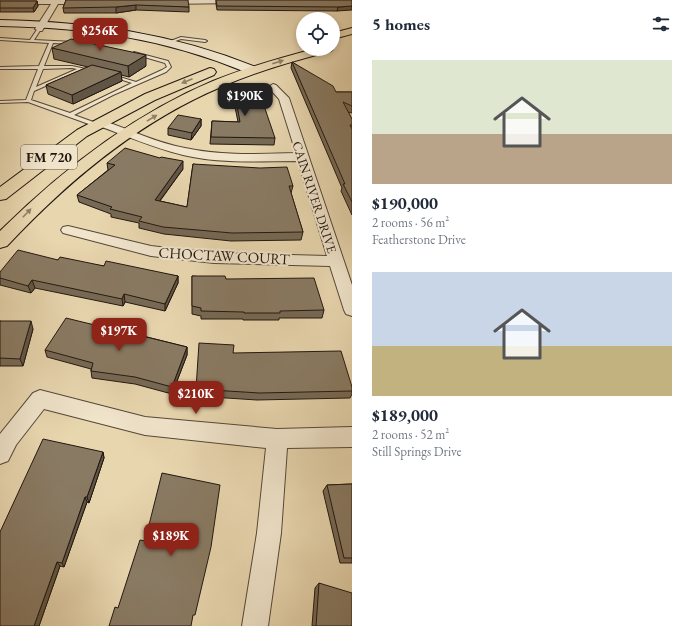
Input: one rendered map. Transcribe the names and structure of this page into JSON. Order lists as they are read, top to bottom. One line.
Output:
{"streets":{"main road":["FM 720"],"street":["CAIN RIVER DRIVE","CHOCTAW COURT"]},"crossings":[["CAIN RIVER DRIVE","CHOCTAW COURT"]],"page":{"heading":"5 homes","price":["$256K","$190K","$197K","$210K","$189K"],"list":[{"name":"$190,000","note":"2 rooms · 56 m² · Featherstone Drive"},{"name":"$189,000","note":"2 rooms · 52 m² · Still Springs Drive"}]}}
